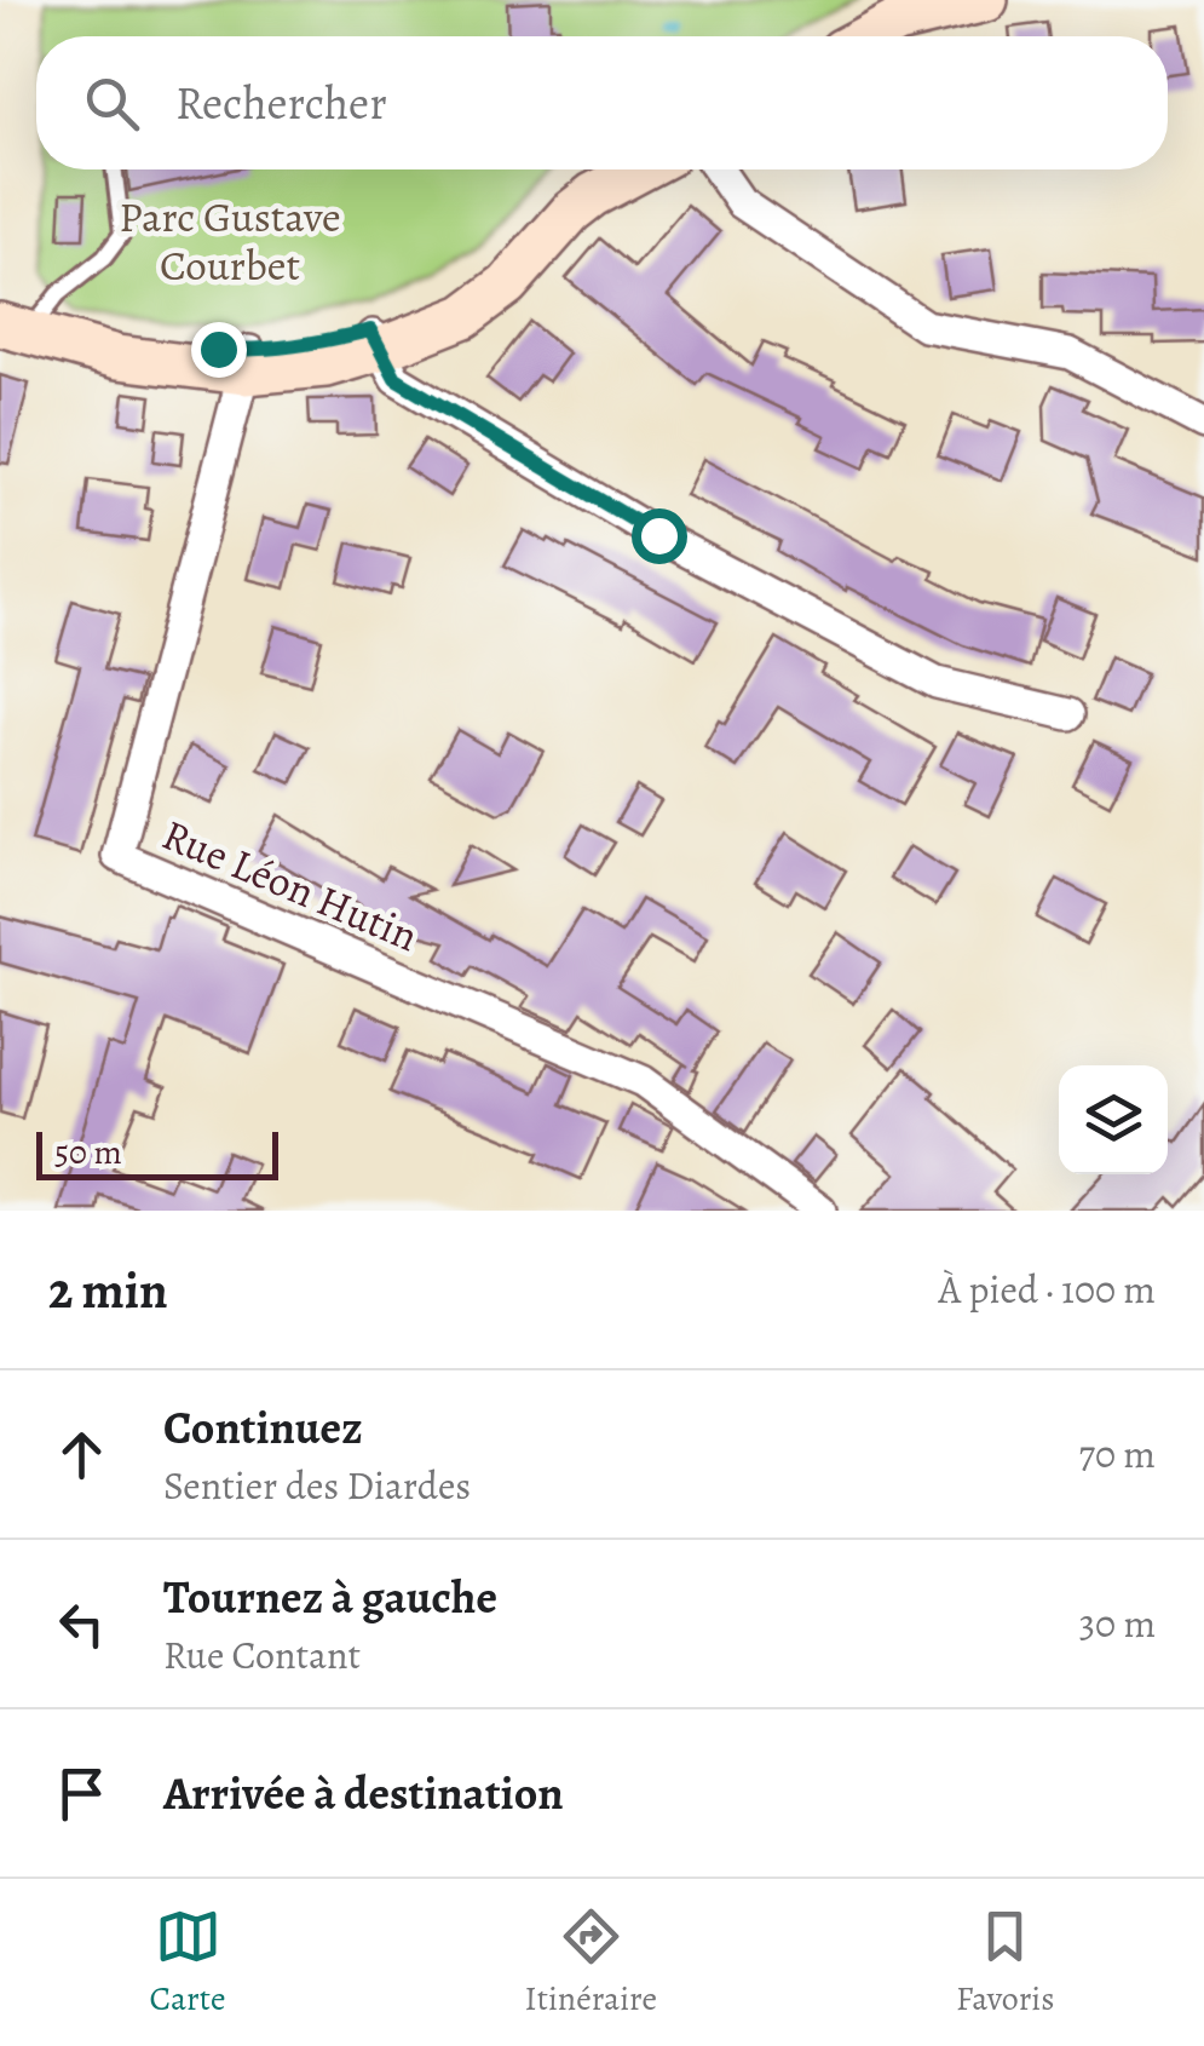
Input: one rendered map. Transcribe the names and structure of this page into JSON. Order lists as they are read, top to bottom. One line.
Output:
{"streets":{"street":["Rue Léon Hutin"]},"parks":["Parc Gustave Courbet"],"scale_bar":"50 m","page":{"search":"Rechercher","scale":"50 m","heading":["2 min","À pied · 100 m"],"list":[["Continuez","Sentier des Diardes","70 m"],["Tournez à gauche","Rue Contant","30 m"],"Arrivée à destination"],"nav":["Carte","Itinéraire","Favoris"]}}
